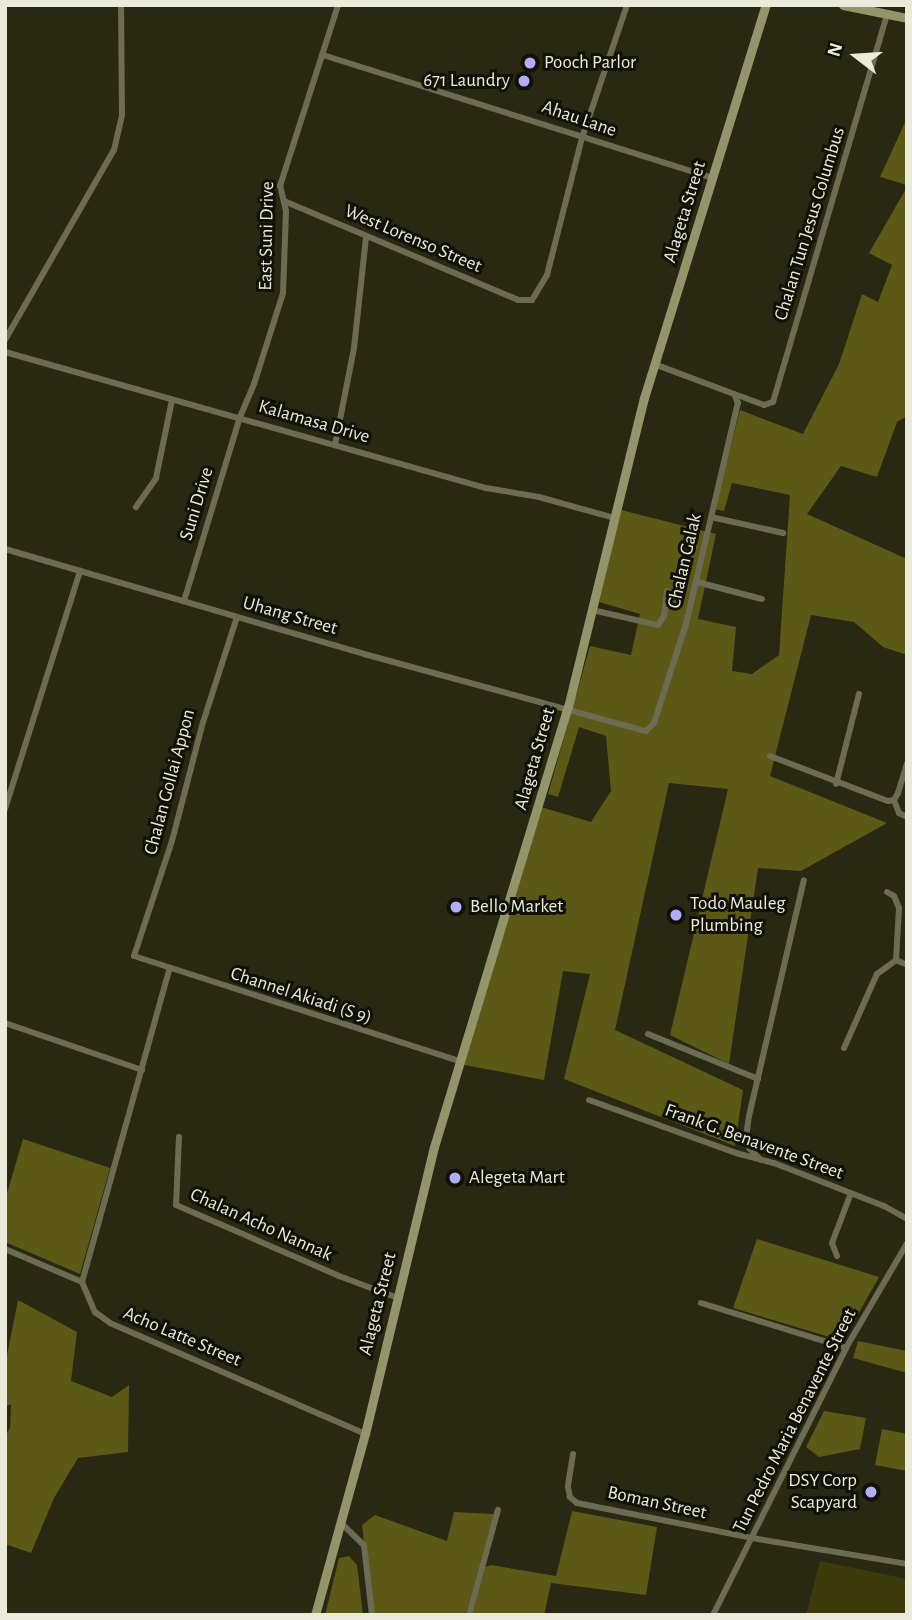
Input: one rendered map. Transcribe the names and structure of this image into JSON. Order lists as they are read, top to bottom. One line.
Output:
{"streets":{"main road":["Alageta Street"],"street":["Ahau Lane","Chalan Tun Jesus Columbus","East Suni Drive","West Lorenso Street","Kalamasa Drive","Suni Drive","Chalan Galak","Uhang Street","Chalan Gollai Appon","Channel Akiadi (S 9)","Frank G. Benavente Street","Chalan Acho Nannak","Acho Latte Street","Tun Pedro Maria Benavente Street","Boman Street"]},"crossings":[["Ahau Lane","Alageta Street"],["Ahau Lane","East Suni Drive"],["Ahau Lane","West Lorenso Street"],["Alageta Street","Kalamasa Drive"],["Alageta Street","Chalan Galak"],["Alageta Street","Uhang Street"],["Alageta Street","Channel Akiadi (S 9)"],["Alageta Street","Chalan Acho Nannak"],["Alageta Street","Acho Latte Street"],["Chalan Tun Jesus Columbus","Chalan Galak"],["East Suni Drive","West Lorenso Street"],["East Suni Drive","Kalamasa Drive"],["East Suni Drive","Suni Drive"],["Kalamasa Drive","Suni Drive"],["Suni Drive","Uhang Street"],["Chalan Galak","Uhang Street"],["Uhang Street","Chalan Gollai Appon"],["Chalan Gollai Appon","Channel Akiadi (S 9)"],["Tun Pedro Maria Benavente Street","Boman Street"]],"places":["Pooch Parlor","671 Laundry","Bello Market","Todo Mauleg Plumbing","Alegeta Mart","DSY Corp Scapyard"],"north":"left"}
